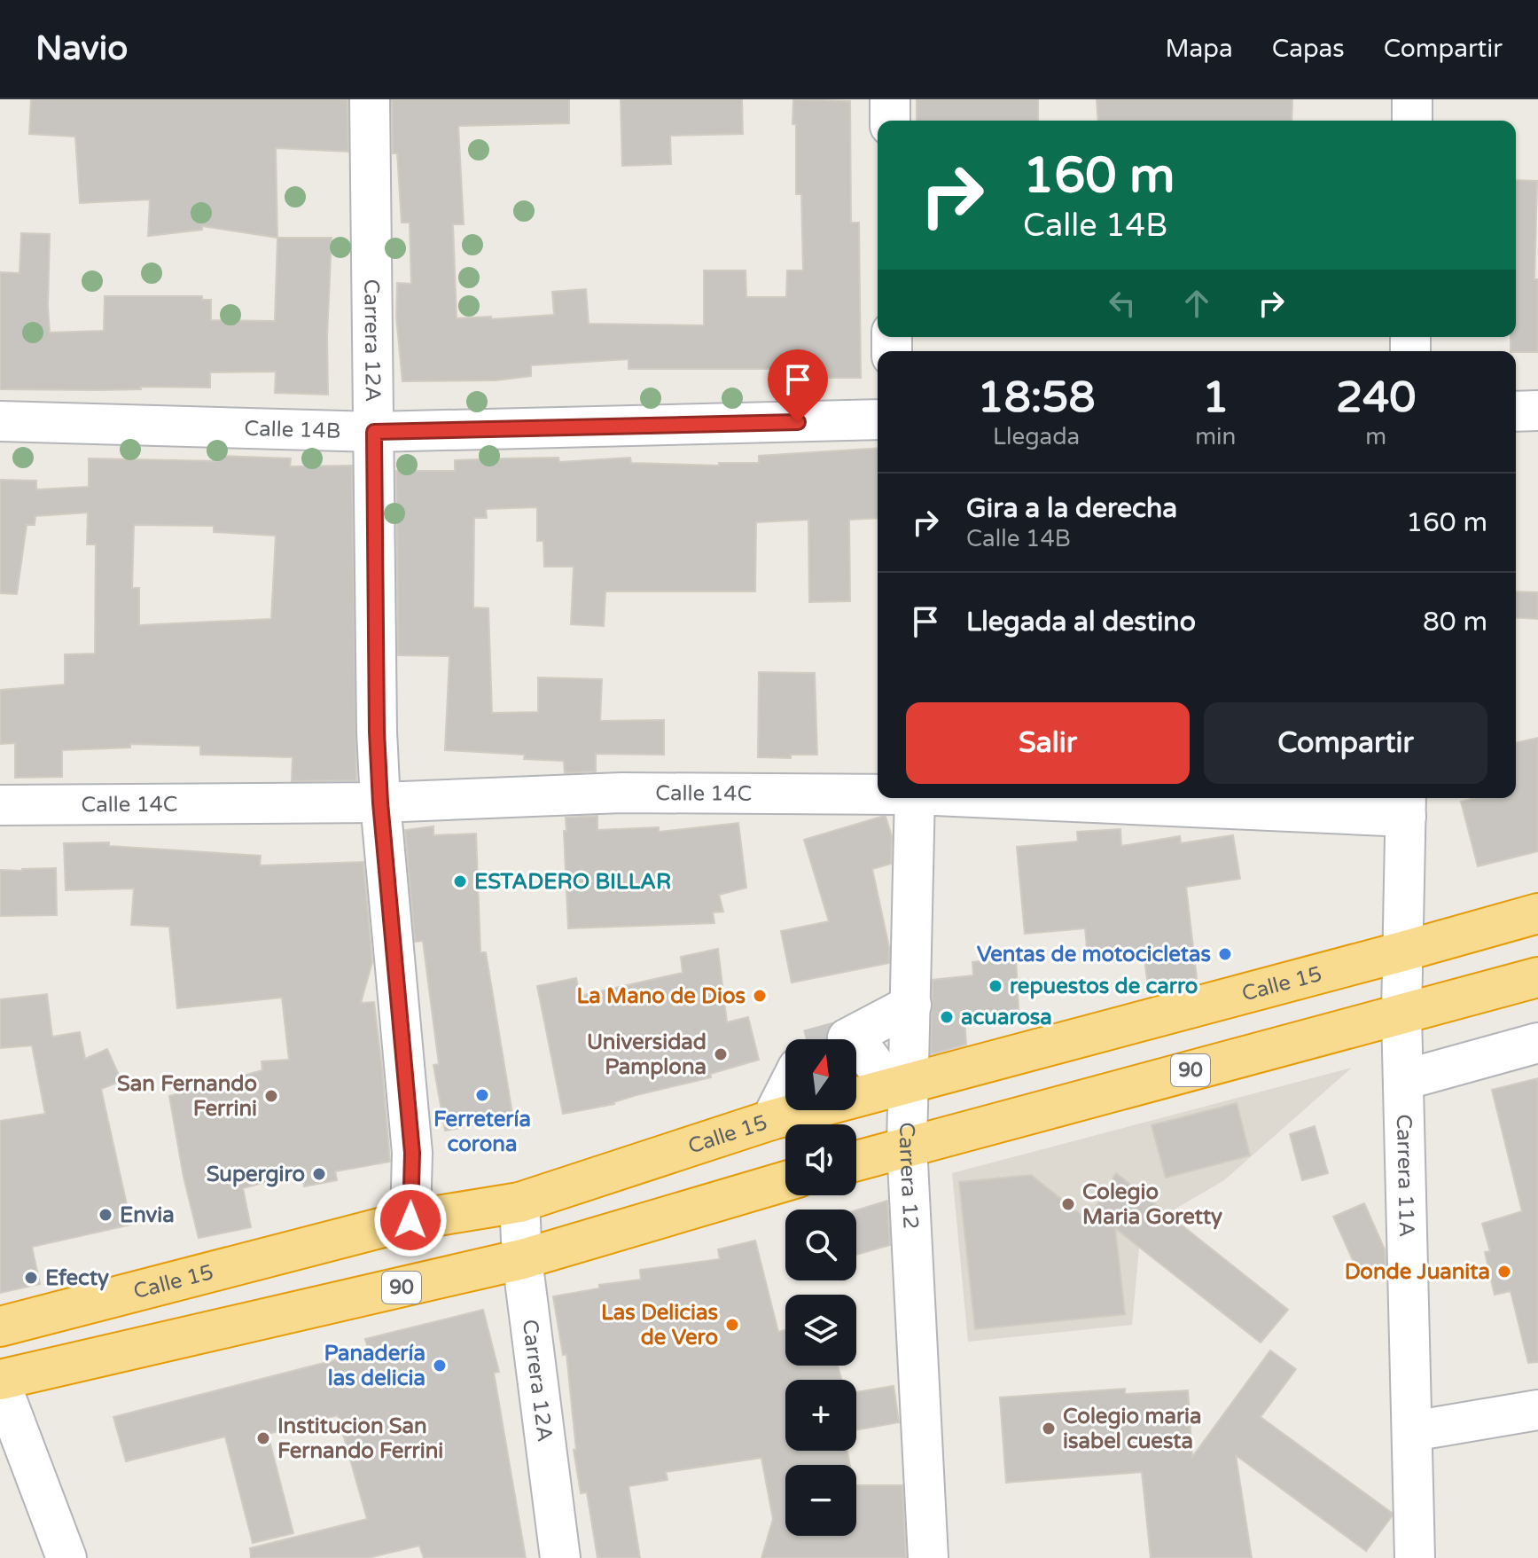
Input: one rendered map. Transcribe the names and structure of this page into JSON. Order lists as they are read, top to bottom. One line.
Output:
{"streets":{"highway":["Calle 15","90"],"street":["Carrera 12A","Calle 14B","Calle 14C","Carrera 12","Carrera 11A"]},"crossings":[["Carrera 12A","Calle 14B"],["Carrera 12A","Calle 14C"],["Carrera 12A","Calle 15"],["Carrera 12A","90"],["Calle 14C","Carrera 11A"],["Calle 15","Carrera 12"],["Calle 15","Carrera 11A"],["90","Carrera 12"],["90","Carrera 11A"]],"places":["ESTADERO BILLAR","Ventas de motocicletas","repuestos de carro","La Mano de Dios","acuarosa","Universidad Pamplona","Ferretería corona","San Fernando Ferrini","Supergiro","Colegio Maria Goretty","Envia","Donde Juanita","Efecty","Las Delicias de Vero","Panadería las delicia","Colegio maria isabel cuesta","Institucion San Fernando Ferrini"],"north":"top","page":{"header":"Navio","nav":["Mapa","Capas","Compartir"],"turn":["160 m","Calle 14B"],"eta":["18:58","Llegada","1","min","240","m"],"list":[{"name":"Gira a la derecha","note":"Calle 14B","value":"160 m"},{"name":"Llegada al destino","value":"80 m"}],"buttons":["Salir","Compartir"],"map_buttons":["+","−"]}}
